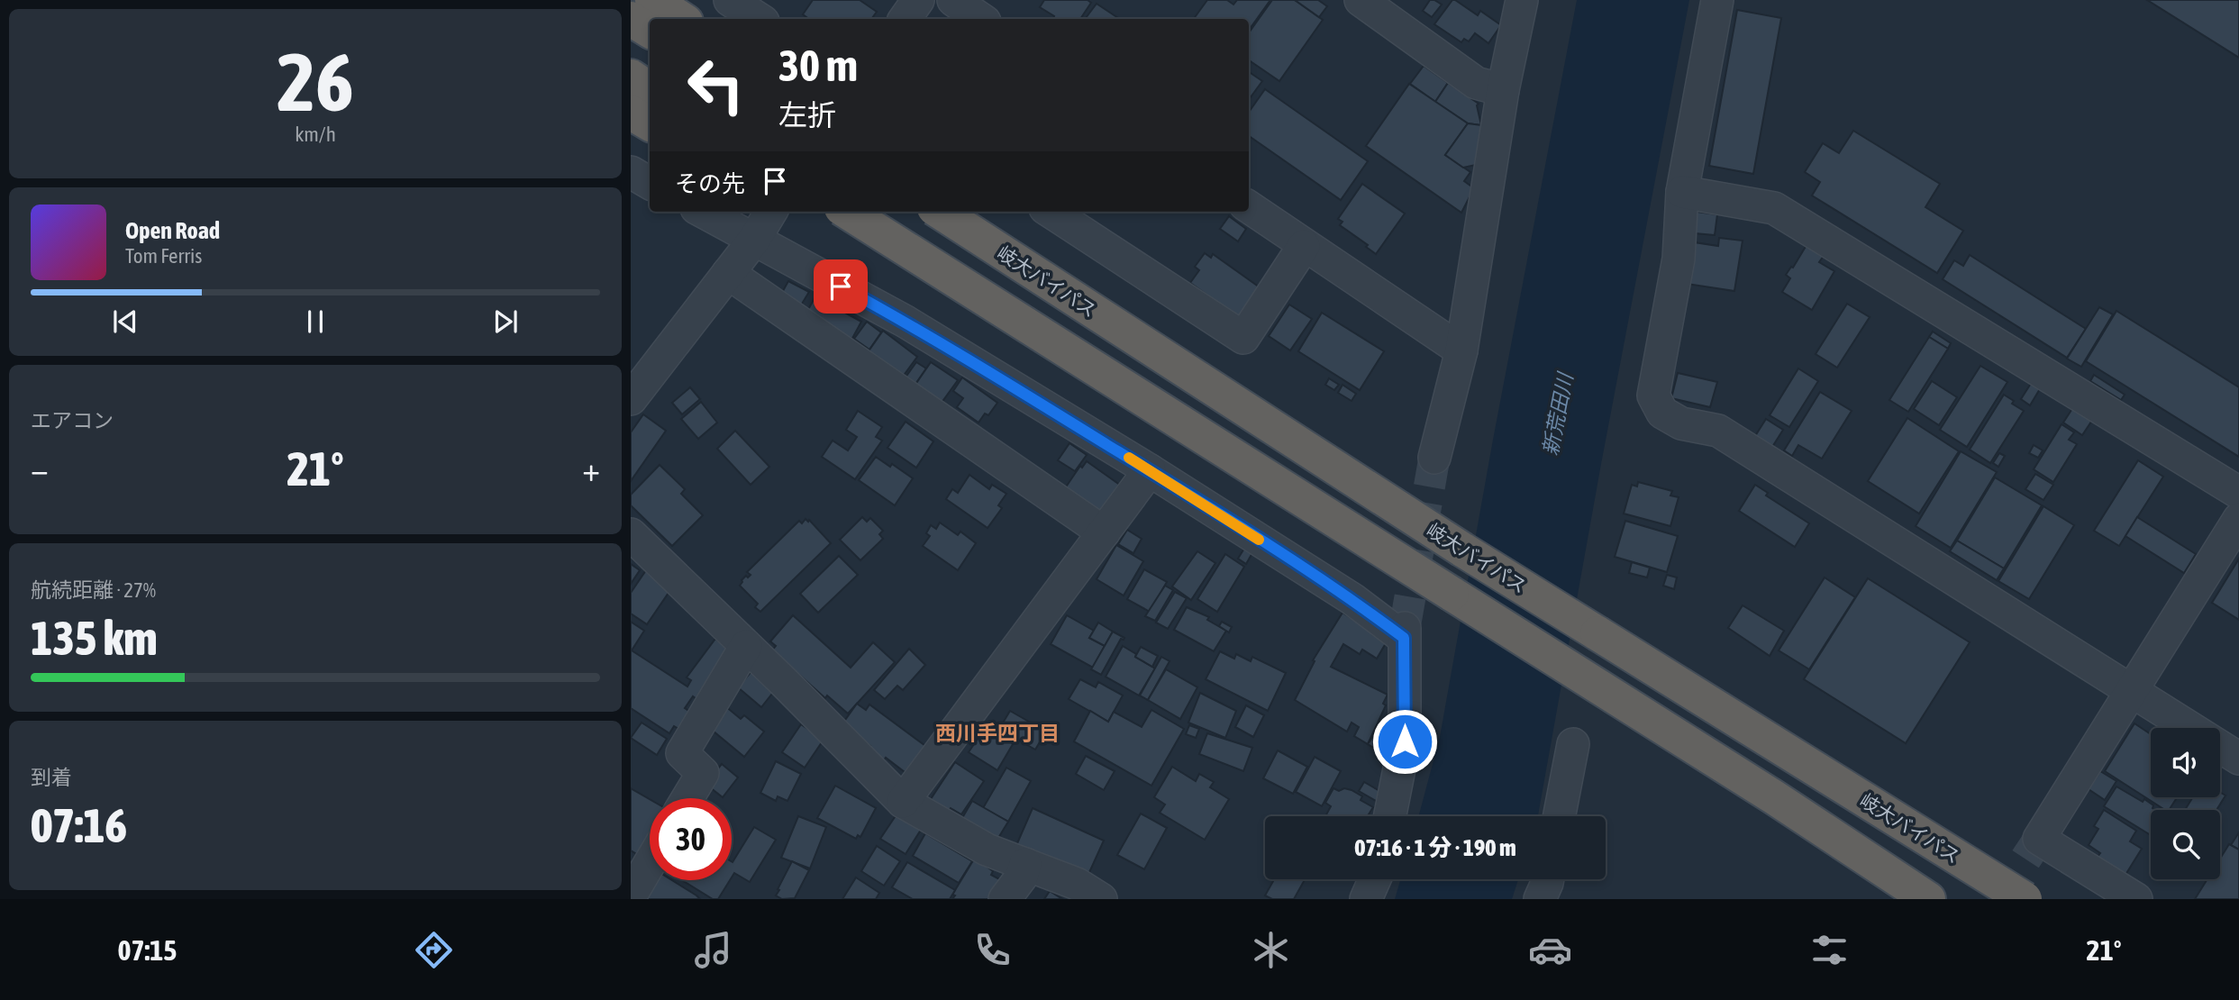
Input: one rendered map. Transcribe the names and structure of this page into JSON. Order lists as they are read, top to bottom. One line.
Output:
{"streets":{"highway":["岐大バイパス"]},"districts":["西川手四丁目"],"water":["新荒田川"],"page":{"tile":[["26","km/h"],"エアコン",["航続距離 · 27%","135 km"],["到着","07:16"]],"turn":["30 m","左折"],"then":"その先","song":["Open Road","Tom Ferris"],"heat":["−","21°","+"],"limit":"30","trip":"07:16 · 1 分 · 190 m","tabs":["07:15","21°"]}}
